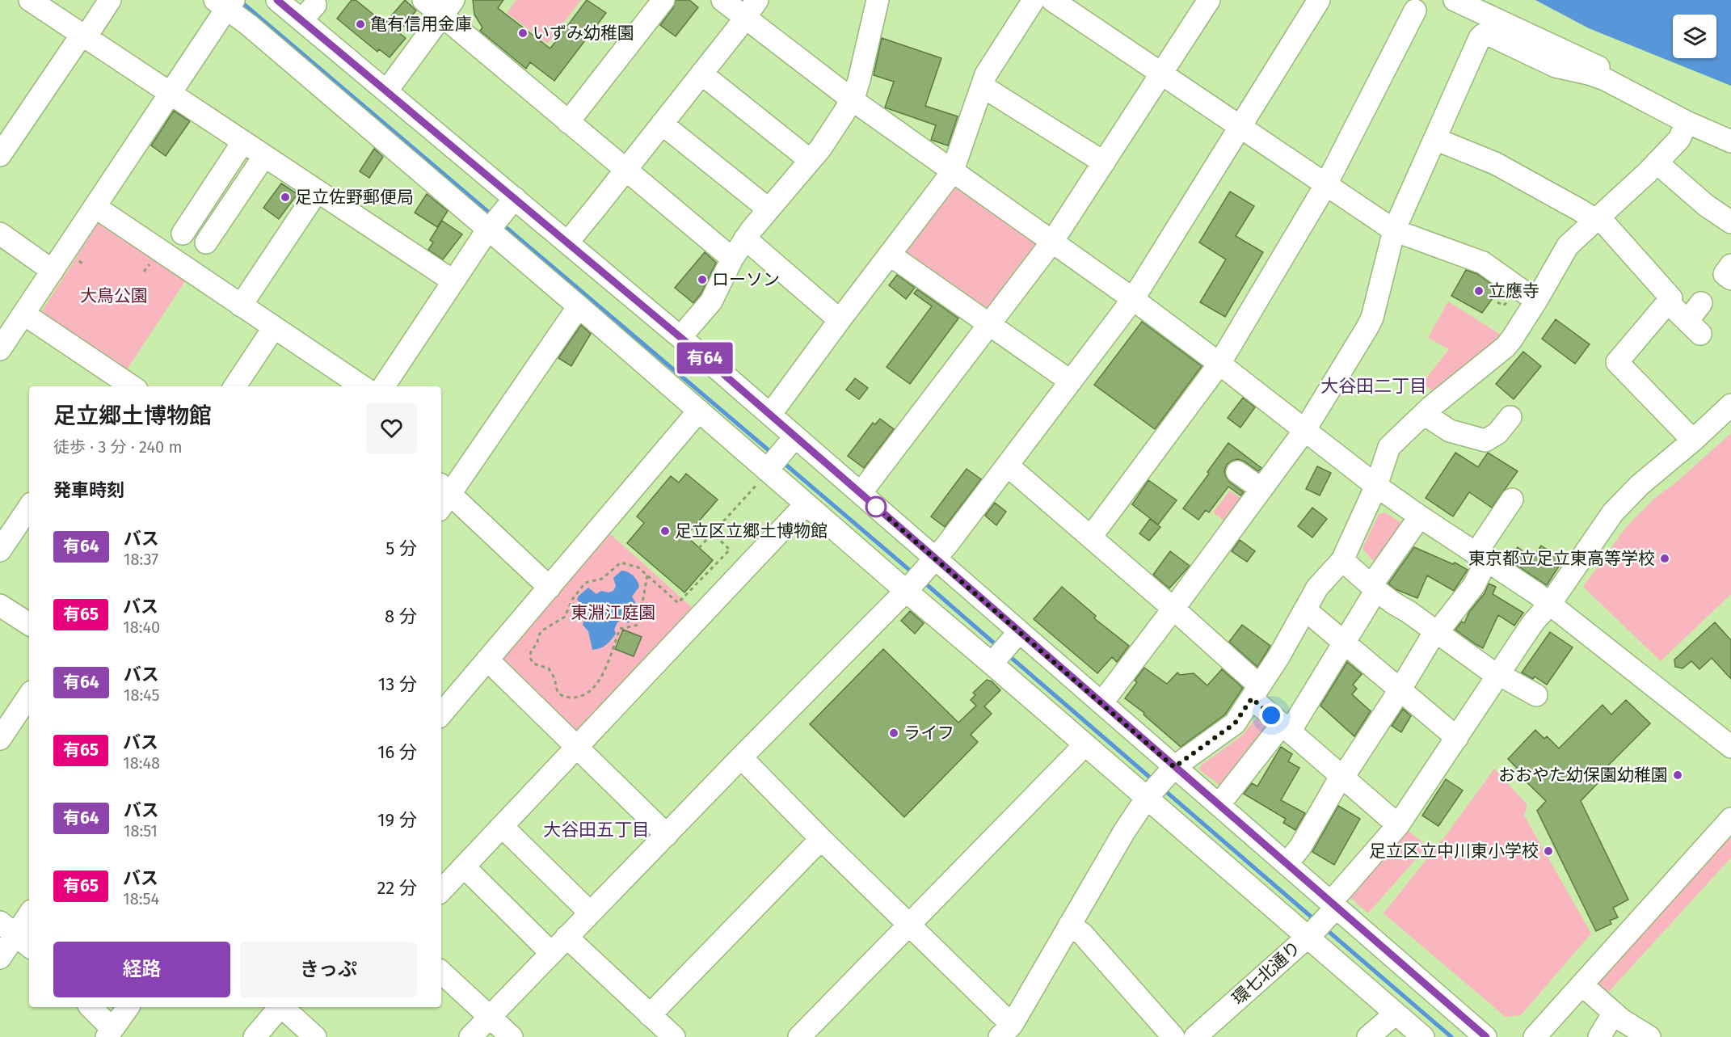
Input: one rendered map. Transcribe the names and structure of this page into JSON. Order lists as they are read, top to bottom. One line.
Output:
{"streets":{"street":["環七北通り"]},"districts":["大谷田二丁目","大谷田五丁目"],"parks":["大鳥公園","東淵江庭園"],"places":["亀有信用金庫","いずみ幼稚園","足立佐野郵便局","ローソン","立應寺","足立区立郷土博物館","東京都立足立東高等学校","ライフ","おおやた幼保園幼稚園","足立区立中川東小学校"],"lines":["bus line 有64"],"page":{"on_map":"有64","heading":[["足立郷土博物館","徒歩 · 3 分 · 240 m"],"発車時刻"],"list":[{"mark":"有64","name":"バス","note":"18:37","value":"5 分"},{"mark":"有65","name":"バス","note":"18:40","value":"8 分"},{"mark":"有64","name":"バス","note":"18:45","value":"13 分"},{"mark":"有65","name":"バス","note":"18:48","value":"16 分"},{"mark":"有64","name":"バス","note":"18:51","value":"19 分"},{"mark":"有65","name":"バス","note":"18:54","value":"22 分"}],"buttons":["経路","きっぷ"]}}
